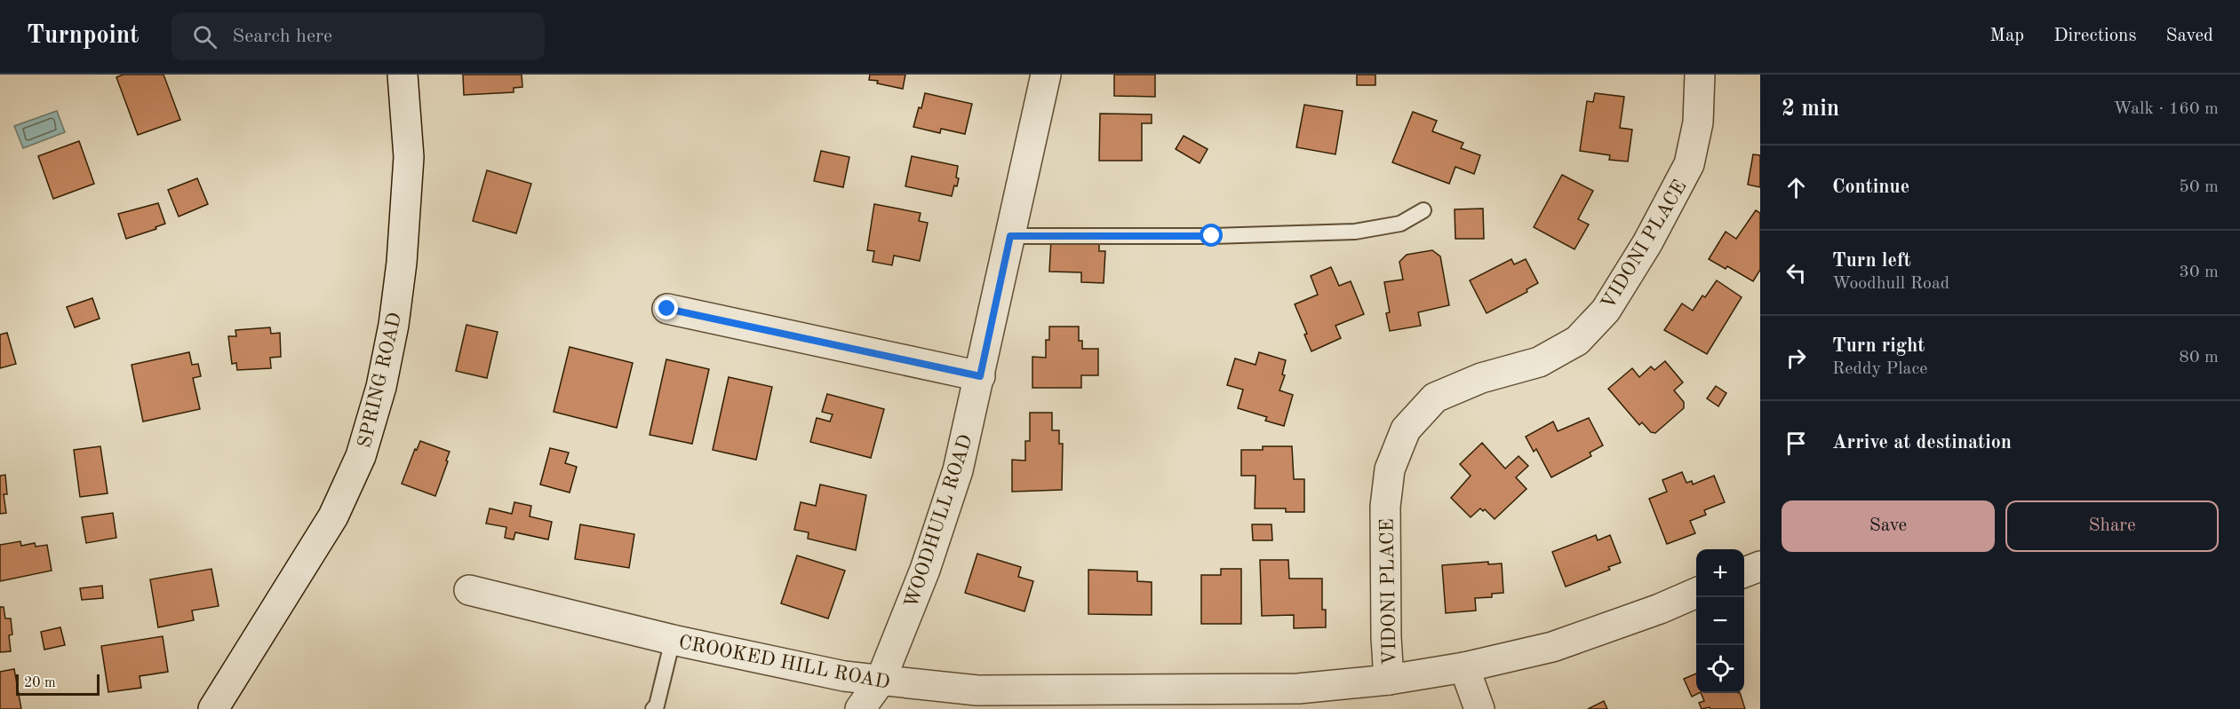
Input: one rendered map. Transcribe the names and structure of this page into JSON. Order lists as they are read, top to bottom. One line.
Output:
{"streets":{"street":["VIDONI PLACE","SPRING ROAD","WOODHULL ROAD","CROOKED HILL ROAD"]},"crossings":[["VIDONI PLACE","CROOKED HILL ROAD"],["WOODHULL ROAD","CROOKED HILL ROAD"]],"scale_bar":"20 m","page":{"header":"Turnpoint","search":"Search here","nav":["Map","Directions","Saved"],"heading":["2 min","Walk · 160 m"],"list":[["Continue","50 m"],["Turn left","Woodhull Road","30 m"],["Turn right","Reddy Place","80 m"],"Arrive at destination"],"buttons":["Save","Share"],"map_buttons":["+","−"],"scale":"20 m"}}
